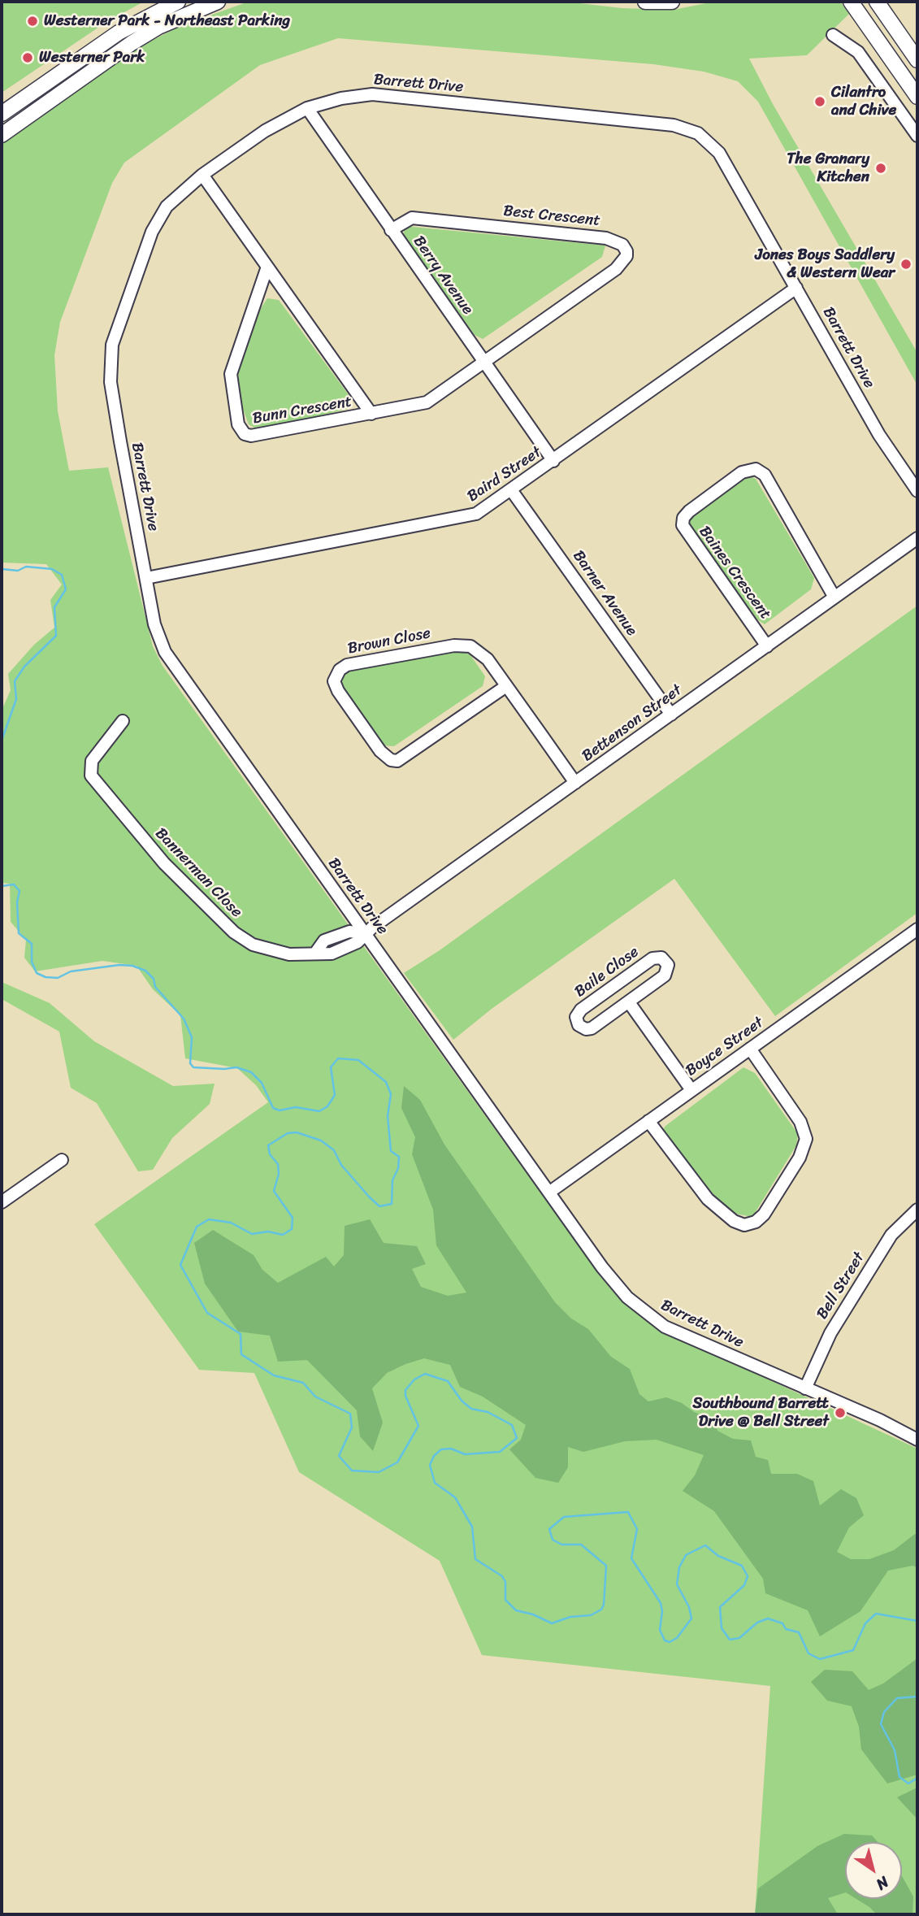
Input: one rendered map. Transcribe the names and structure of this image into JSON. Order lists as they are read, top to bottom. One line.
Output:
{"streets":{"street":["Barrett Drive","Best Crescent","Berry Avenue","Bunn Crescent","Baird Street","Baines Crescent","Barner Avenue","Brown Close","Bettenson Street","Bannerman Close","Baile Close","Boyce Street","Bell Street"]},"crossings":[["Barrett Drive","Berry Avenue"],["Barrett Drive","Bunn Crescent"],["Barrett Drive","Baird Street"],["Barrett Drive","Bettenson Street"],["Barrett Drive","Bannerman Close"],["Barrett Drive","Boyce Street"],["Barrett Drive","Bell Street"],["Best Crescent","Berry Avenue"],["Best Crescent","Bunn Crescent"],["Berry Avenue","Bunn Crescent"],["Berry Avenue","Baird Street"],["Baird Street","Barner Avenue"],["Baines Crescent","Bettenson Street"],["Barner Avenue","Bettenson Street"],["Brown Close","Bettenson Street"],["Bettenson Street","Bannerman Close"]],"places":["Westerner Park - Northeast Parking","Westerner Park","Cilantro and Chive","The Granary Kitchen","Jones Boys Saddlery & Western Wear","Southbound Barrett Drive @ Bell Street"],"north":"bottom right"}
